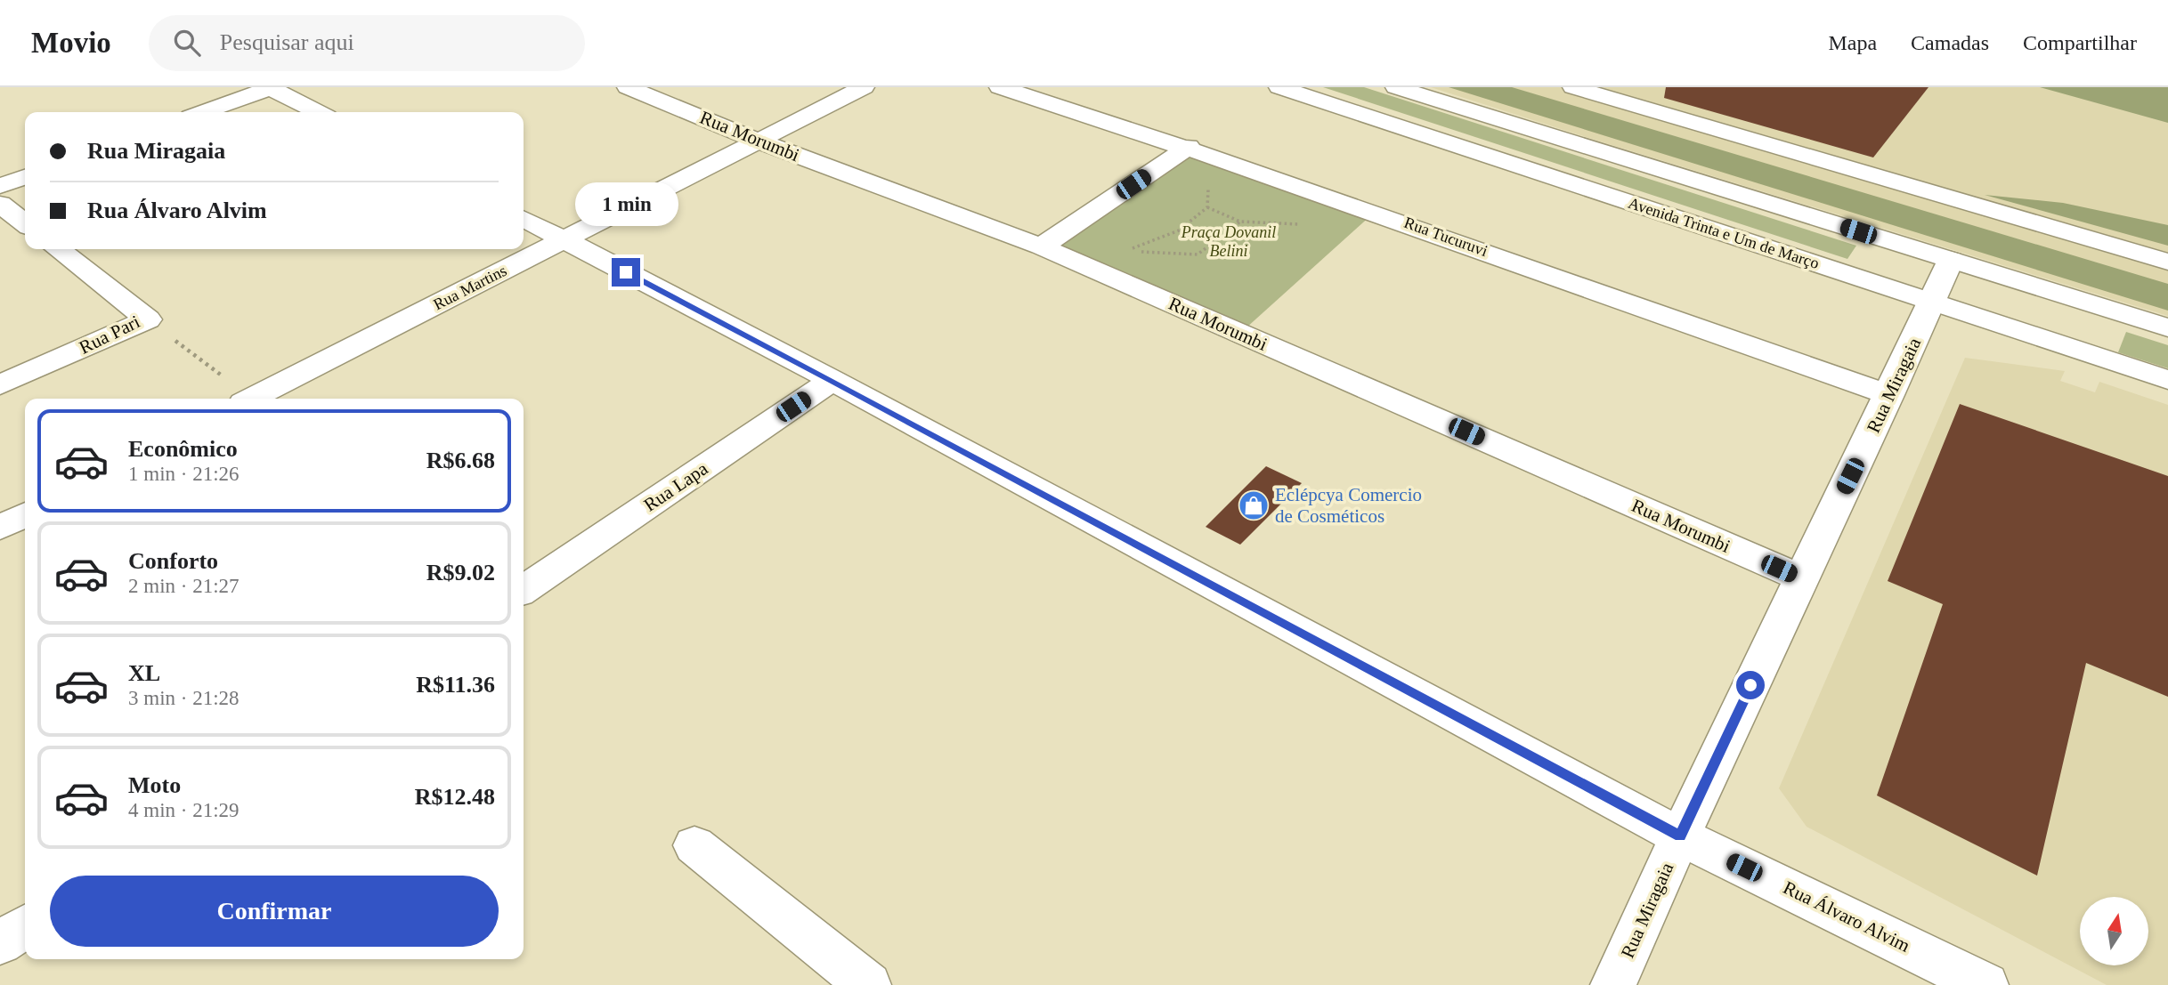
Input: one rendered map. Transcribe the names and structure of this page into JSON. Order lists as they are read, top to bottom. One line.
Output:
{"streets":{"street":["Rua Morumbi","Avenida Trinta e Um de Março","Rua Tucuruvi","Rua Martins","Rua Pari","Rua Miragaia","Rua Lapa","Rua Álvaro Alvim"]},"crossings":[["Rua Morumbi","Rua Martins"],["Rua Morumbi","Rua Miragaia"],["Avenida Trinta e Um de Março","Rua Miragaia"],["Rua Tucuruvi","Rua Miragaia"],["Rua Martins","Rua Álvaro Alvim"],["Rua Miragaia","Rua Álvaro Alvim"],["Rua Lapa","Rua Álvaro Alvim"]],"parks":["Praça Dovanil Belini"],"places":{"shop":["Eclépcya Comercio de Cosméticos"]},"north":"top","page":{"header":"Movio","search":"Pesquisar aqui","nav":["Mapa","Camadas","Compartilhar"],"banner":["Rua Miragaia","Rua Álvaro Alvim"],"bubble":"1 min","list":[{"name":"Econômico","note":"1 min · 21:26","value":"R$6.68"},{"name":"Conforto","note":"2 min · 21:27","value":"R$9.02"},{"name":"XL","note":"3 min · 21:28","value":"R$11.36"},{"name":"Moto","note":"4 min · 21:29","value":"R$12.48"}],"buttons":"Confirmar"}}
